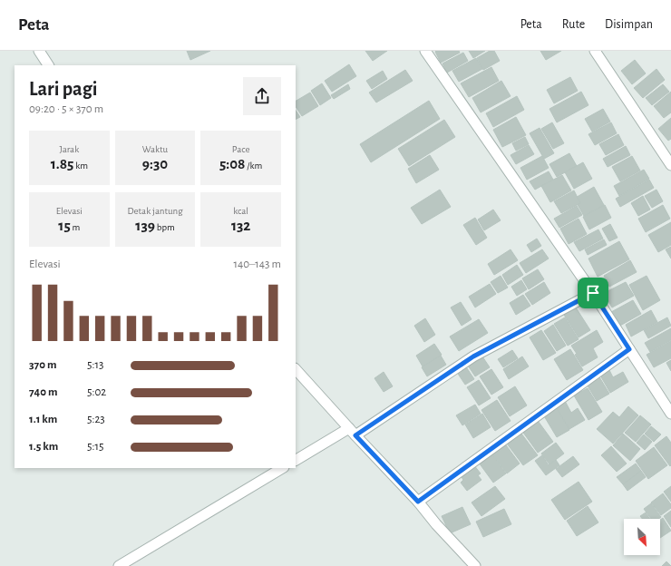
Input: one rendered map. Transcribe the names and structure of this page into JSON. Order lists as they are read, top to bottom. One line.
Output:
{"north":"bottom right","page":{"header":"Peta","nav":["Peta","Rute","Disimpan"],"heading":["Lari pagi","09:20 · 5 × 370 m"],"stats":[["Jarak","1.85 km"],["Waktu","9:30"],["Pace","5:08 /km"],["Elevasi","15 m"],["Detak jantung","139 bpm"],["kcal","132"]],"chart":["Elevasi","140–143 m"],"list":[{"name":"370 m","note":"5:13"},{"name":"740 m","note":"5:02"},{"name":"1.1 km","note":"5:23"},{"name":"1.5 km","note":"5:15"}]}}
